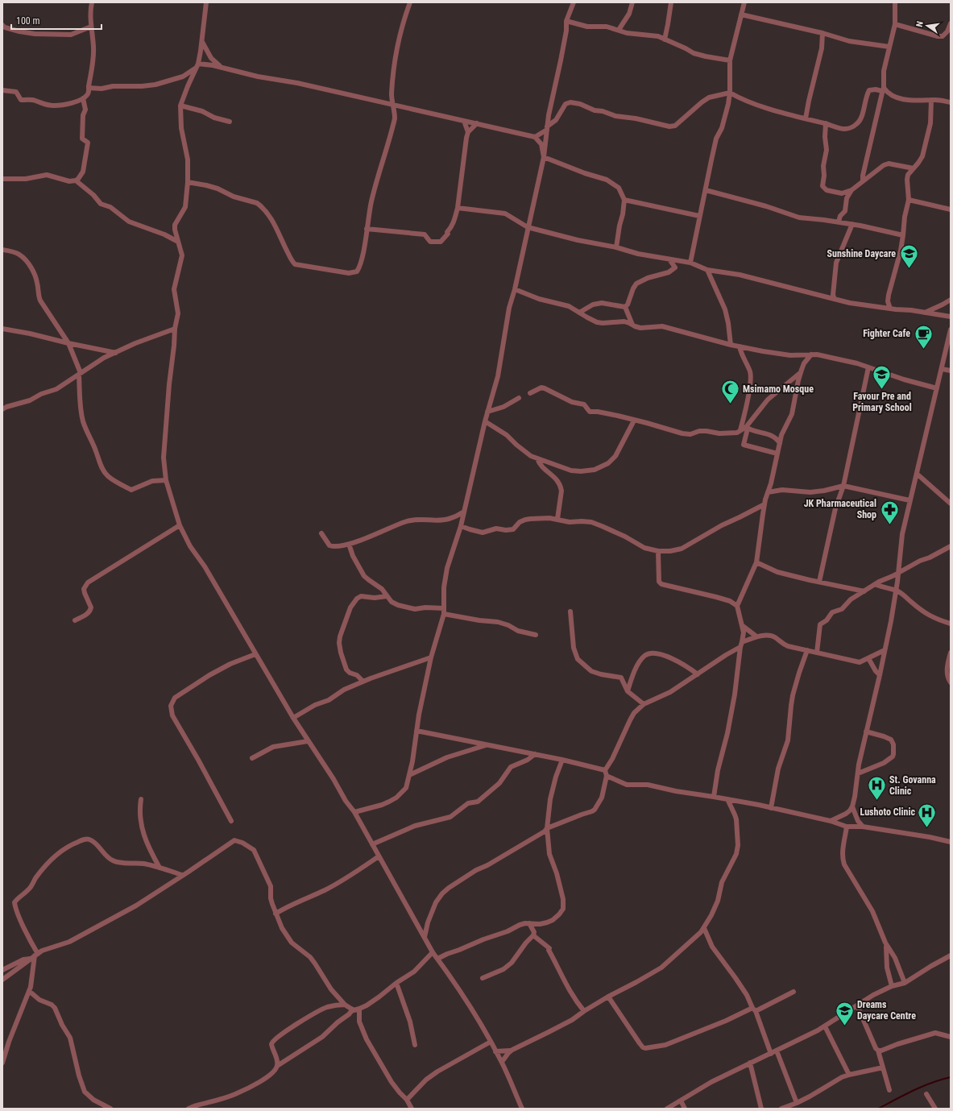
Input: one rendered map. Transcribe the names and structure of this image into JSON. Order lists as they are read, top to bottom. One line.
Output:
{"places":{"school or university":["Sunshine Daycare","Favour Pre and Primary School","Dreams Daycare Centre"],"cafe":["Fighter Cafe"],"mosque":["Msimamo Mosque"],"pharmacy":["JK Pharmaceutical Shop"],"hospital":["St. Govanna Clinic","Lushoto Clinic"]},"scale_bar":"100 m","north":"left"}
